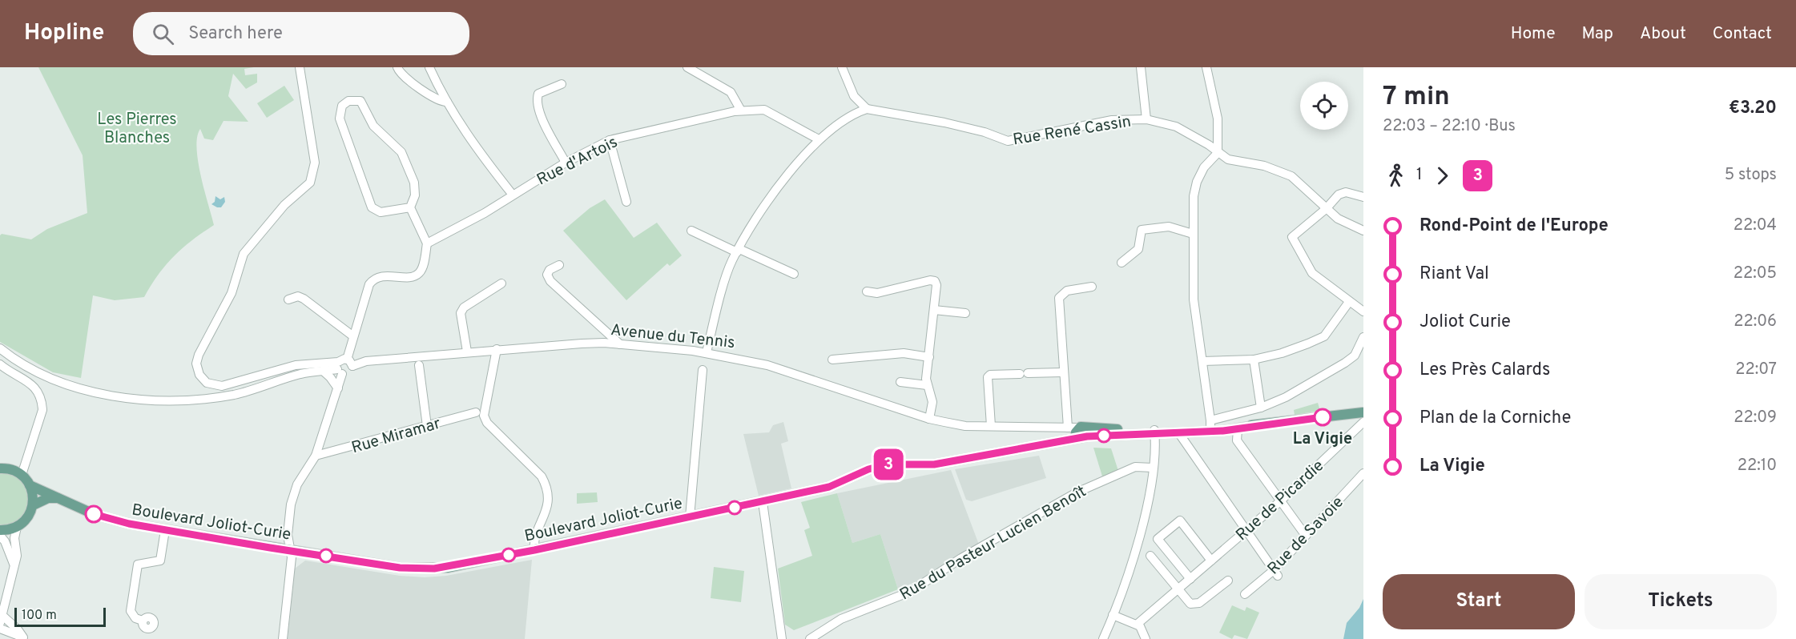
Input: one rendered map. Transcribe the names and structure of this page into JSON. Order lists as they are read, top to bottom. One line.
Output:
{"streets":{"main road":["Avenue du Tennis","Boulevard Joliot-Curie"],"street":["Rue René Cassin","Rue d'Artois","Rue Miramar","Rue de Picardie","Rue de Savoie","Rue du Pasteur Lucien Benoît"]},"crossings":[["Avenue du Tennis","Boulevard Joliot-Curie"]],"parks":["Les Pierres Blanches"],"places":["La Vigie"],"lines":["bus line 3"],"scale_bar":"100 m","page":{"header":"Hopline","search":"Search here","nav":["Home","Map","About","Contact"],"on_map":"3","heading":["7 min","22:03 – 22:10 · Bus","€3.20"],"legs":["1","3","5 stops"],"list":[{"name":"Rond-Point de l'Europe","value":"22:04"},{"name":"Riant Val","value":"22:05"},{"name":"Joliot Curie","value":"22:06"},{"name":"Les Près Calards","value":"22:07"},{"name":"Plan de la Corniche","value":"22:09"},{"name":"La Vigie","value":"22:10"}],"buttons":["Start","Tickets"],"scale":"100 m"}}
